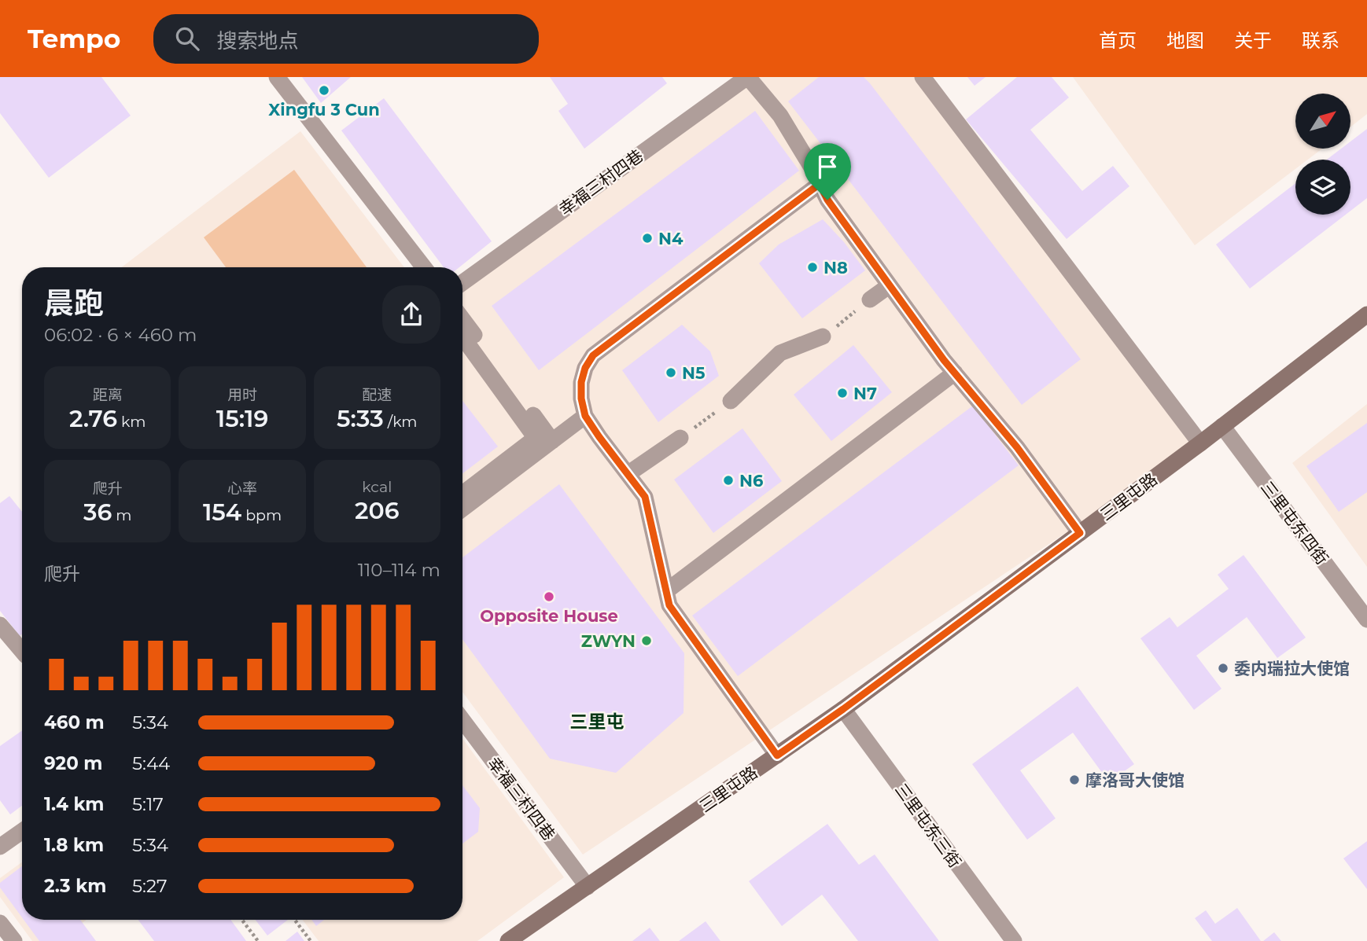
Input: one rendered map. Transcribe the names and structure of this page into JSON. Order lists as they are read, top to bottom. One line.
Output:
{"streets":{"street":["幸福三村四巷","三里屯路","三里屯东四街","三里屯东三街"]},"crossings":[["幸福三村四巷","三里屯路"],["三里屯路","三里屯东四街"],["三里屯路","三里屯东三街"]],"districts":["三里屯"],"places":["Xingfu 3 Cun","N4","N8","N5","N7","N6","Opposite House","ZWYN","委内瑞拉大使馆","摩洛哥大使馆"],"north":"top right","page":{"header":"Tempo","search":"搜索地点","nav":["首页","地图","关于","联系"],"heading":["晨跑","06:02 · 6 × 460 m"],"stats":[["距离","2.76 km"],["用时","15:19"],["配速","5:33 /km"],["爬升","36 m"],["心率","154 bpm"],["kcal","206"]],"chart":["爬升","110–114 m"],"list":[{"name":"460 m","note":"5:34"},{"name":"920 m","note":"5:44"},{"name":"1.4 km","note":"5:17"},{"name":"1.8 km","note":"5:34"},{"name":"2.3 km","note":"5:27"}]}}
